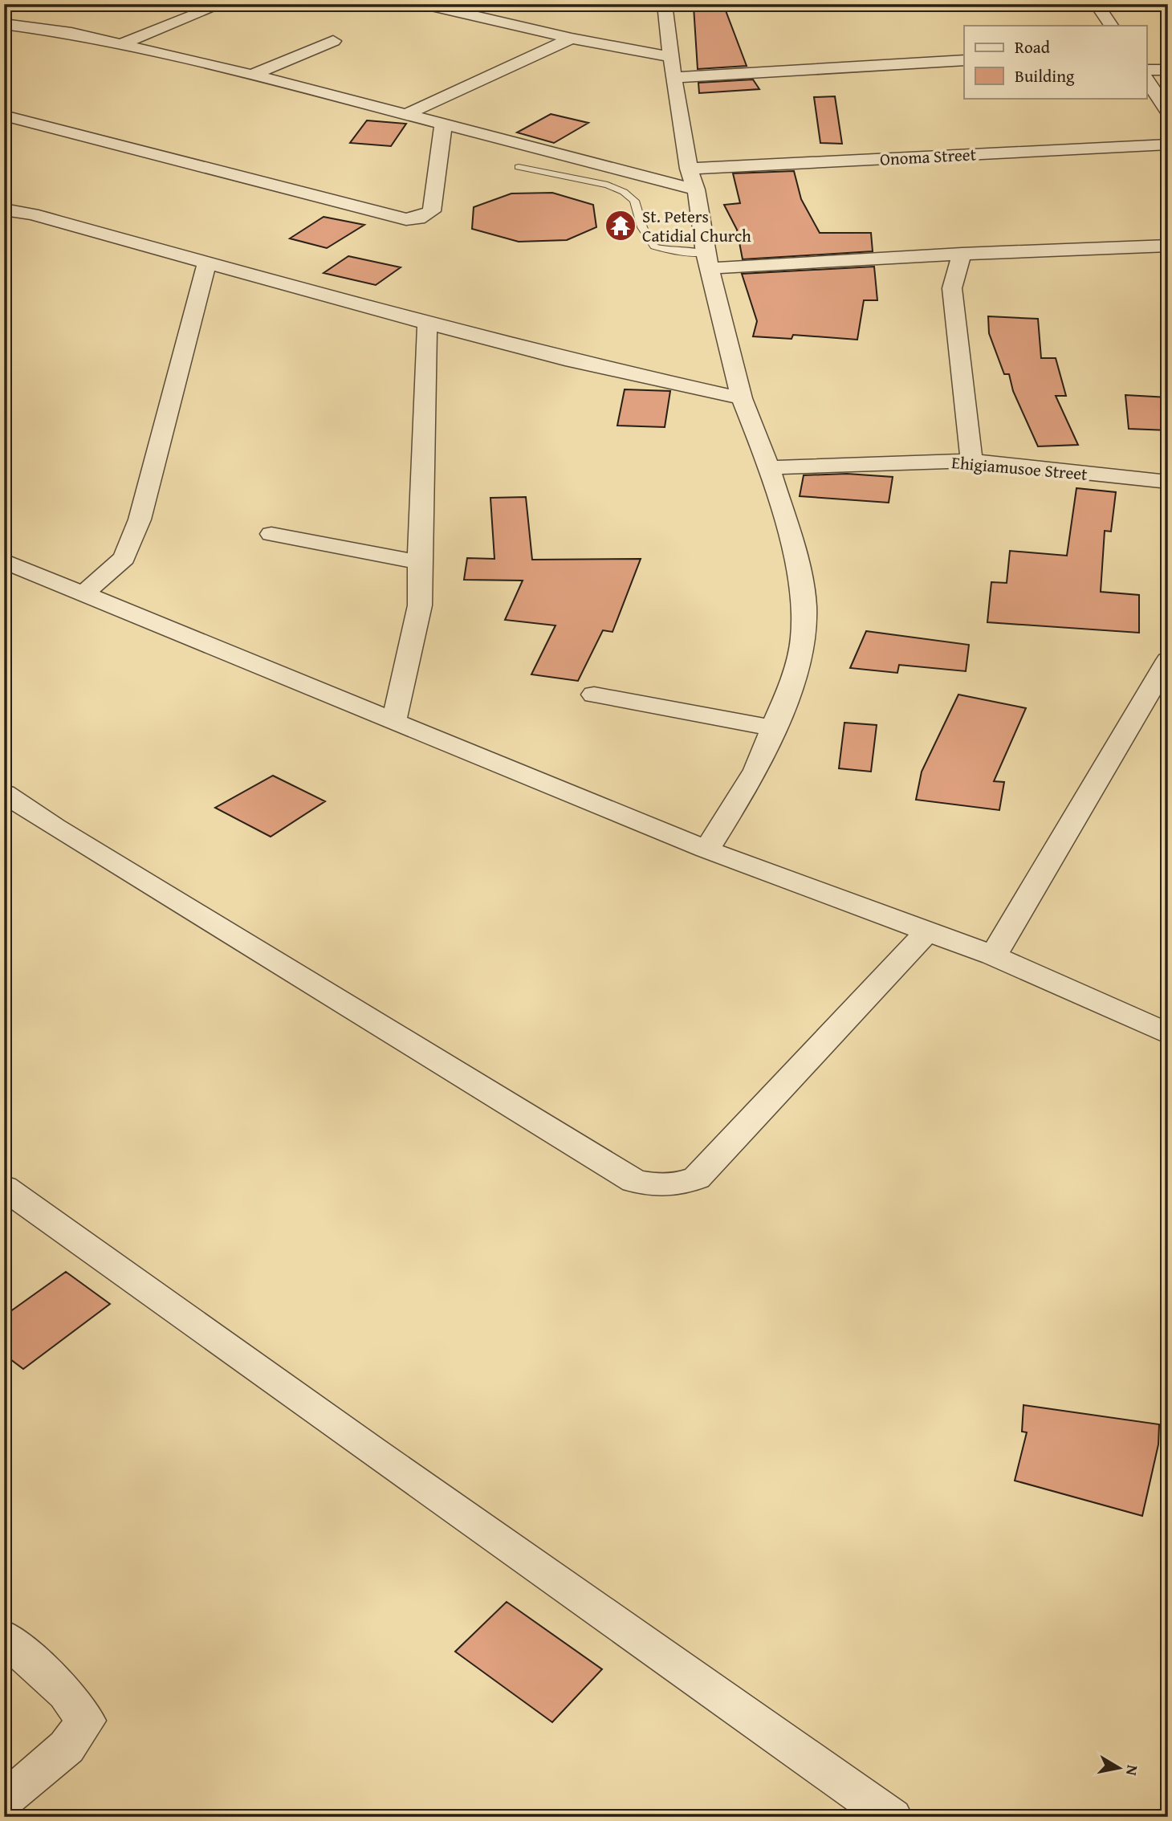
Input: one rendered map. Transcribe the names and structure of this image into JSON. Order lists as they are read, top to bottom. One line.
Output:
{"streets":{"street":["Onoma Street","Ehigiamusoe Street"]},"places":{"temple":["St. Peters Catidial Church"]},"legend":["Road","Building"],"north":"right"}
